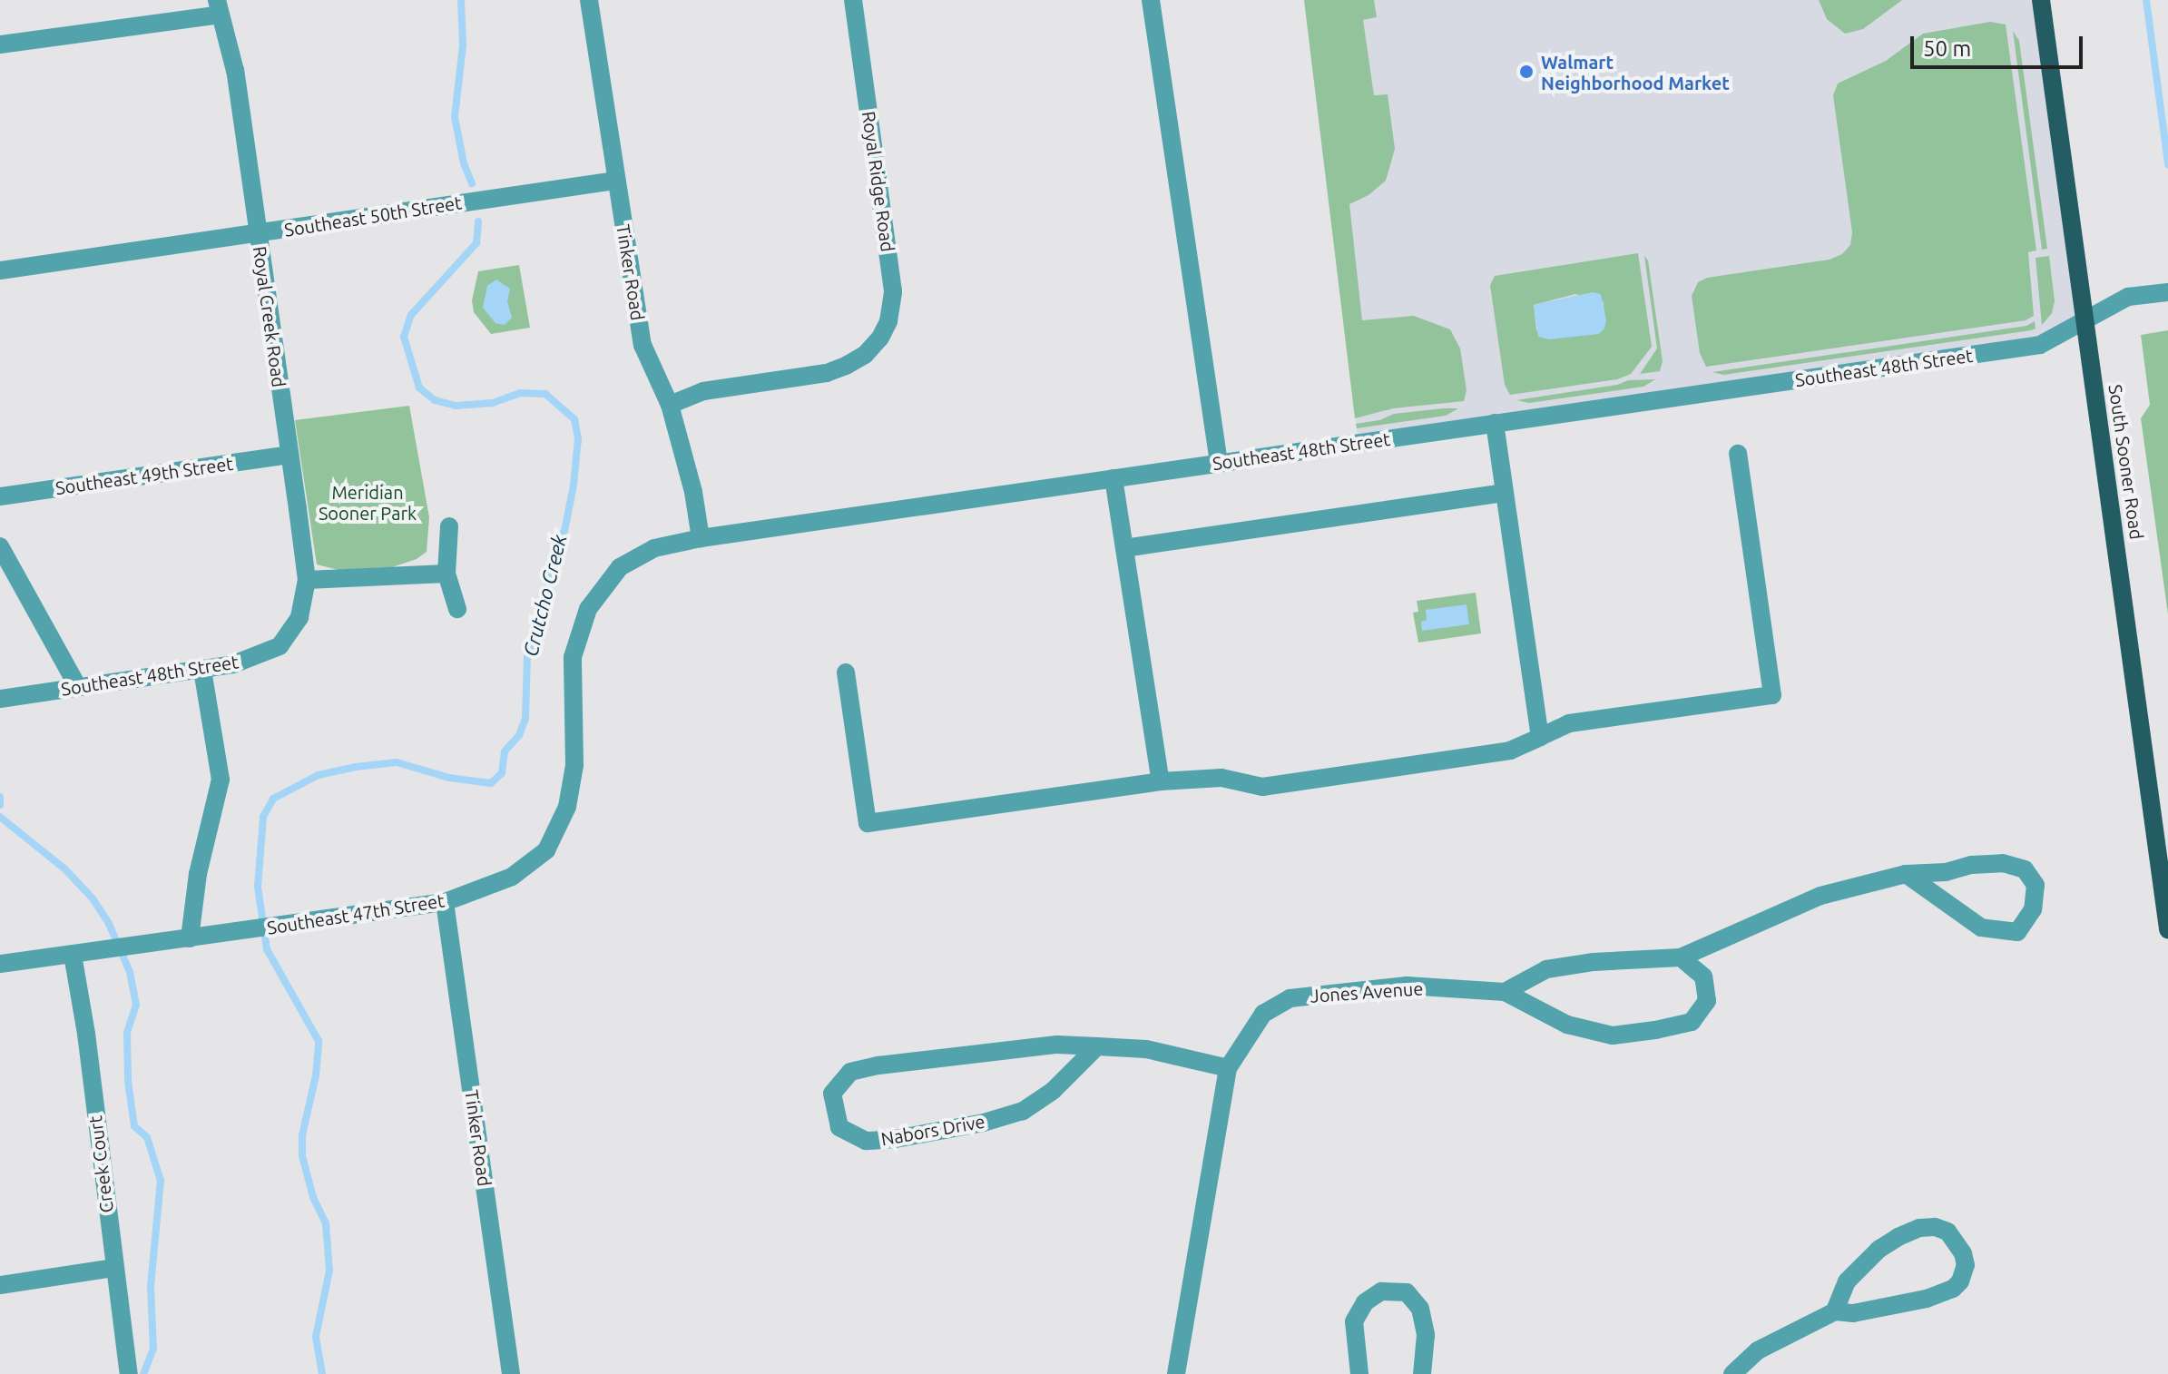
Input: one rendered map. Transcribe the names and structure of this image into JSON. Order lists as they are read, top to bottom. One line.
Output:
{"streets":{"main road":["South Sooner Road"],"street":["Royal Ridge Road","Southeast 50th Street","Tinker Road","Royal Creek Road","Southeast 48th Street","Southeast 49th Street","Southeast 47th Street","Jones Avenue","Nabors Drive","Creek Court"]},"crossings":[["Royal Ridge Road","Tinker Road"],["Southeast 50th Street","Tinker Road"],["Southeast 50th Street","Royal Creek Road"],["Tinker Road","Southeast 48th Street"],["Tinker Road","Southeast 47th Street"],["Royal Creek Road","Southeast 48th Street"],["Royal Creek Road","Southeast 49th Street"],["Southeast 48th Street","South Sooner Road"],["Southeast 48th Street","Southeast 47th Street"],["Southeast 47th Street","Creek Court"],["Jones Avenue","Nabors Drive"]],"water":["Crutcho Creek"],"parks":["Meridian Sooner Park"],"places":["Walmart Neighborhood Market"],"scale_bar":"50 m"}
